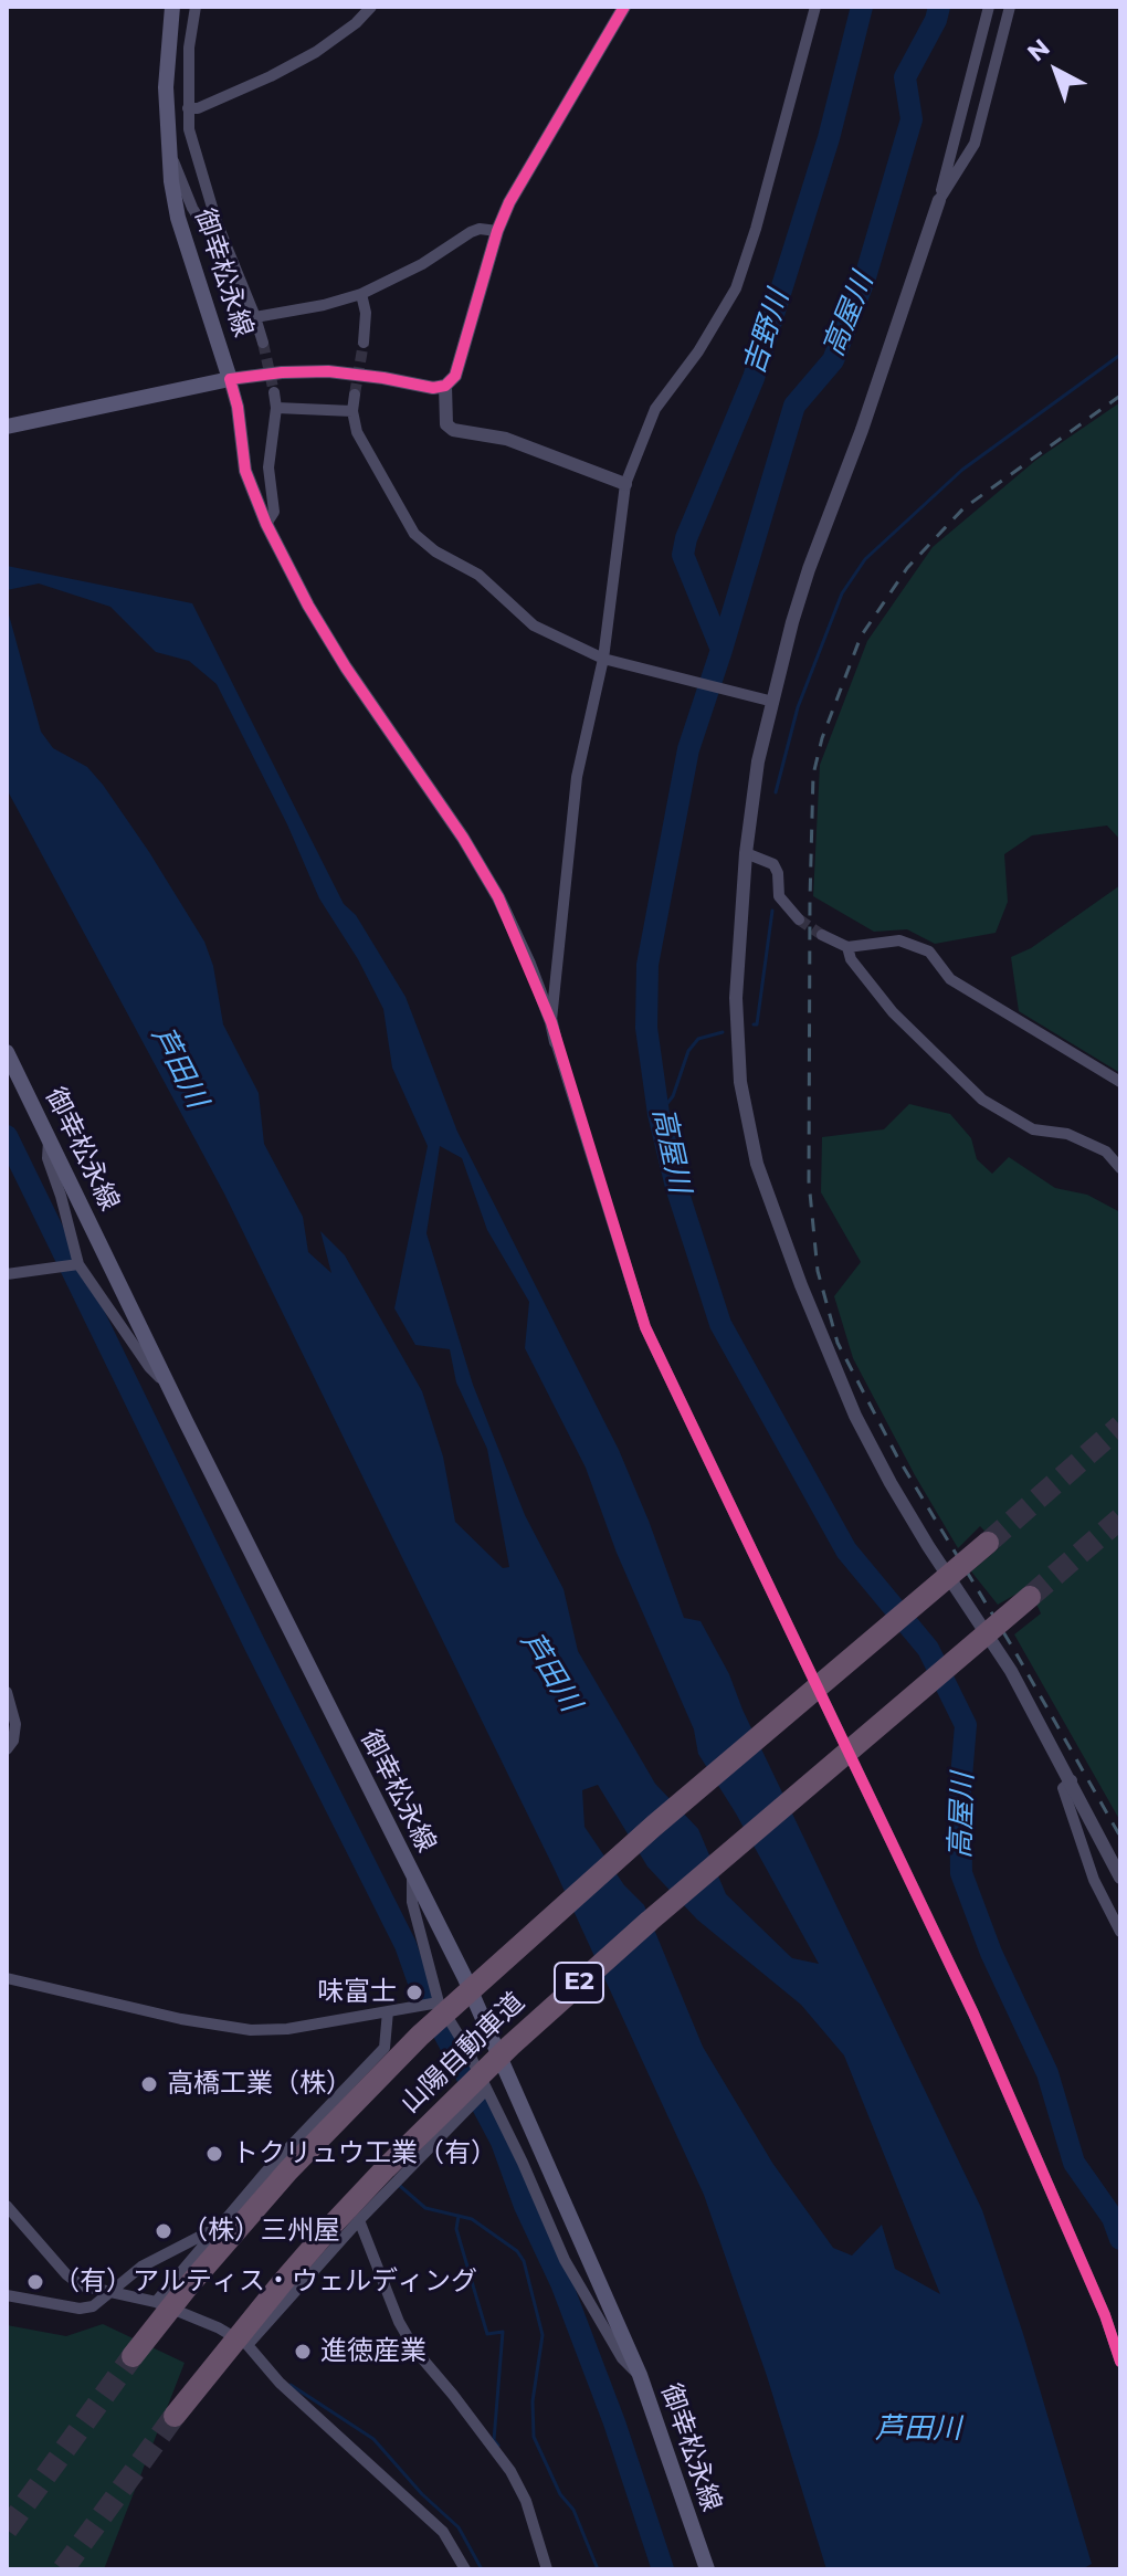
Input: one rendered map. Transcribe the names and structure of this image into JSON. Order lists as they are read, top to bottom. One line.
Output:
{"streets":{"highway":["E2","山陽自動車道"],"main road":["御幸松永線"]},"water":["高屋川","吉野川","芦田川"],"places":["味富士","高橋工業（株）","トクリュウ工業（有）","（株）三州屋","（有）アルティス・ウェルディング","進徳産業"],"north":"top left"}
